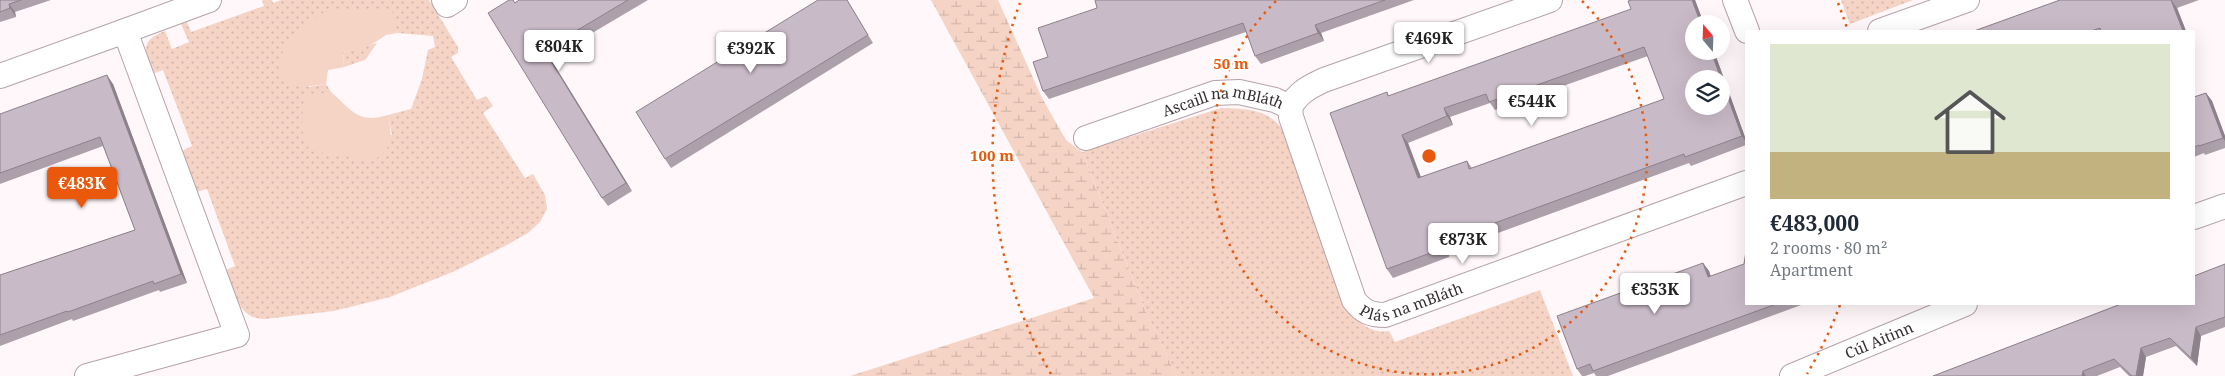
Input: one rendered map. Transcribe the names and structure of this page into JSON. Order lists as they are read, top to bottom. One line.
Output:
{"streets":{"street":["Ascaill na mBláth","Plás na mBláth","Cúl Aitinn"]},"crossings":[["Ascaill na mBláth","Plás na mBláth"]],"north":"top","page":{"price":["€469K","€804K","€392K","€544K","€483K","€873K","€353K"],"list":[{"name":"€483,000","note":"2 rooms · 80 m² · Apartment"}]},"rings":["50 m","100 m"]}
